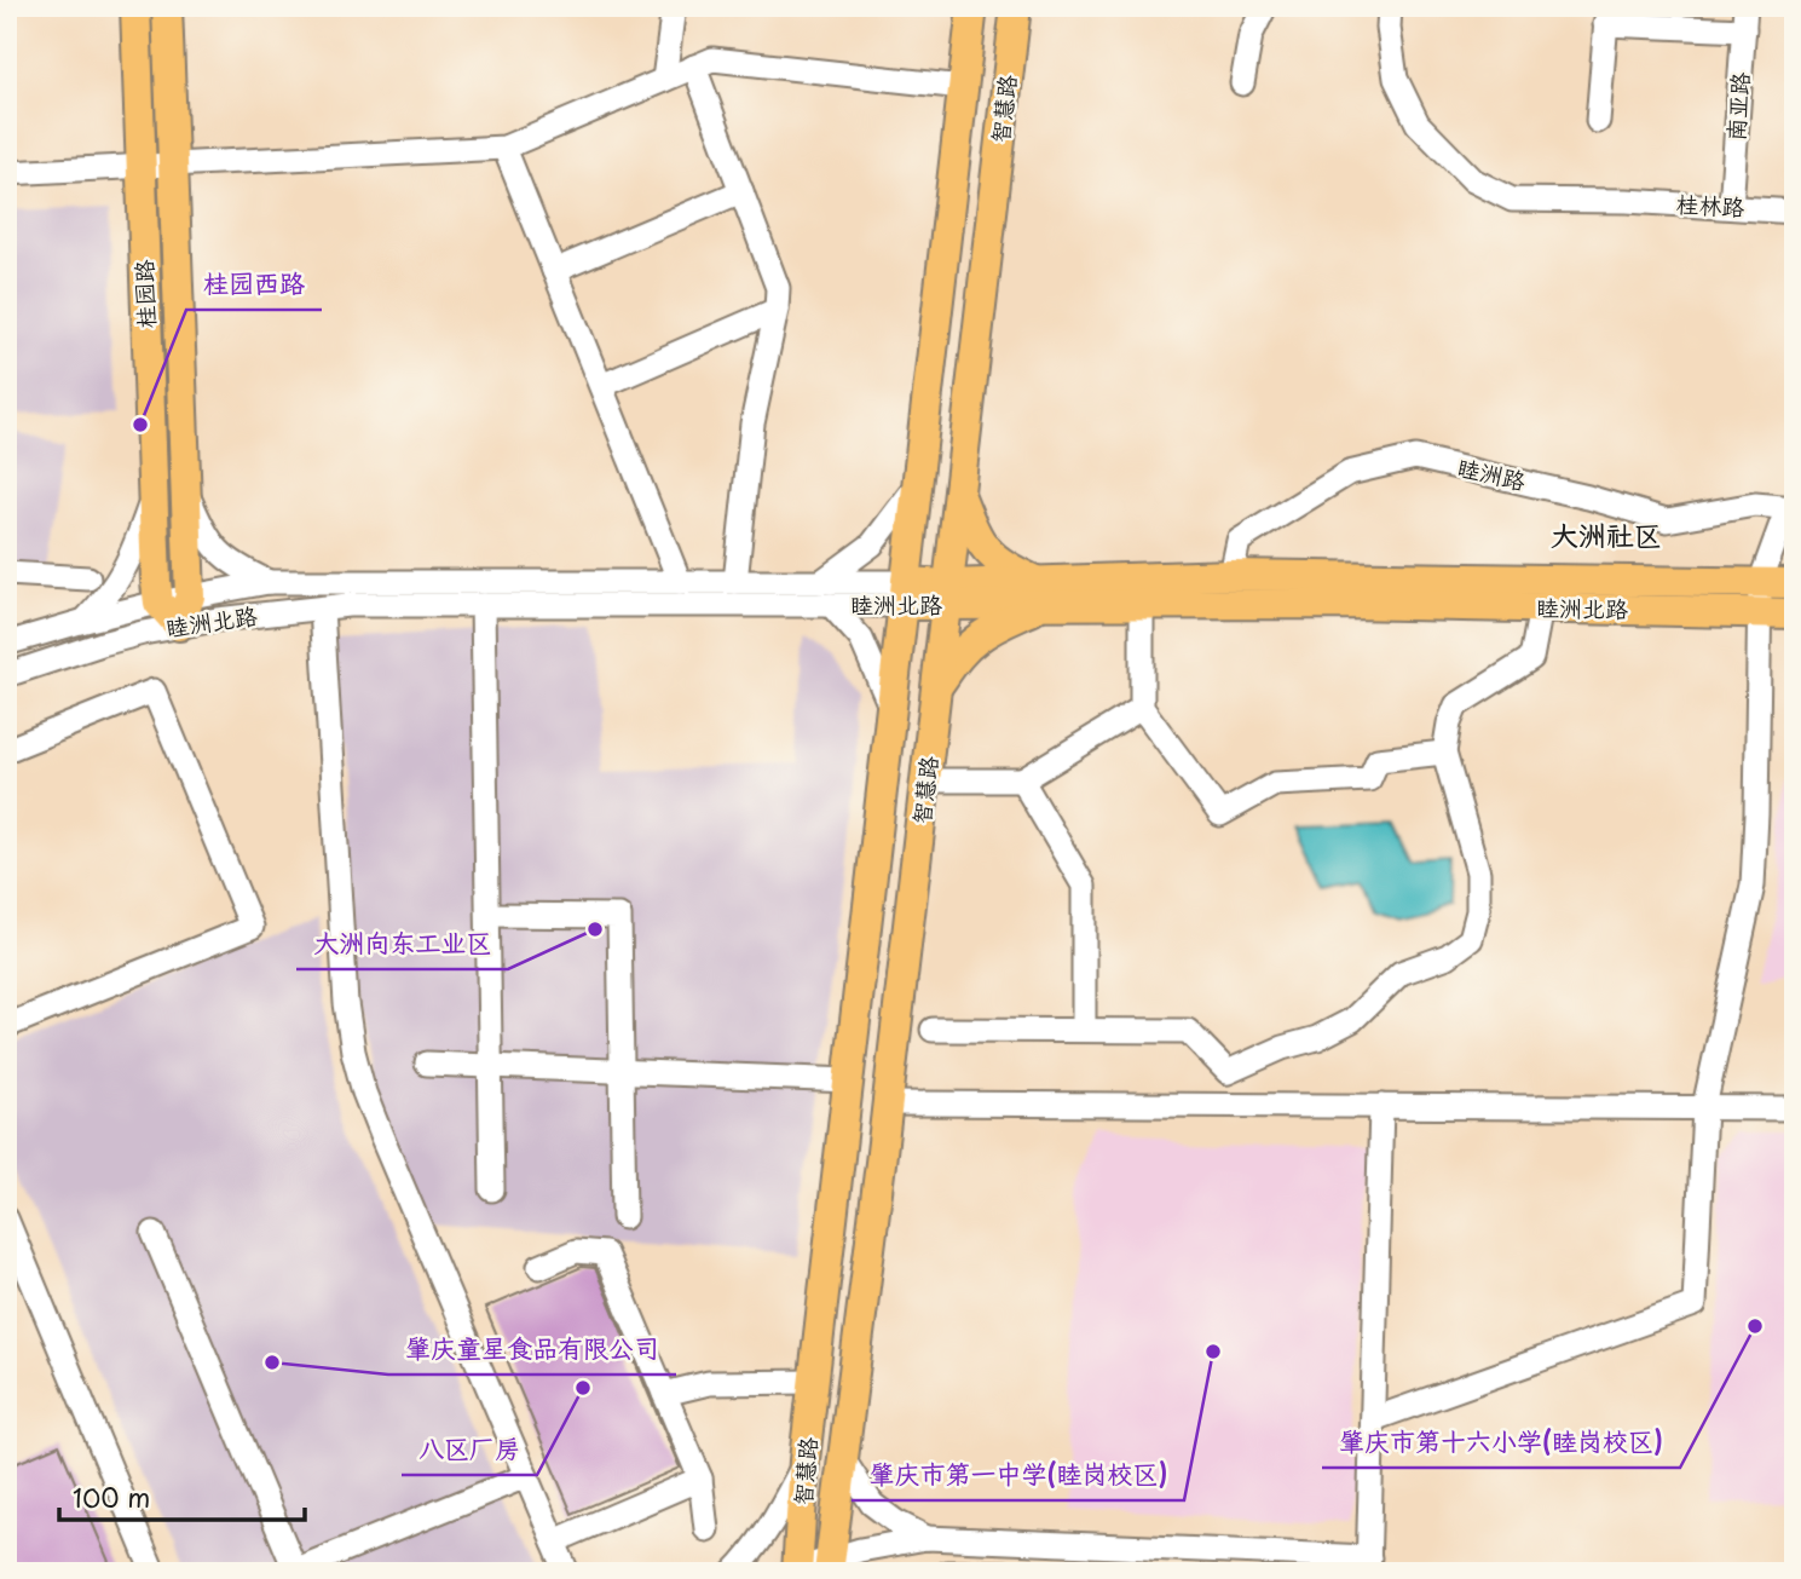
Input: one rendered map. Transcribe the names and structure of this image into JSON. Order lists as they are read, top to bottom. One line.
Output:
{"streets":{"main road":["智慧路","桂园路","睦洲北路"],"street":["南亚路","桂林路","睦洲路"]},"crossings":[["南亚路","桂林路"],["智慧路","睦洲北路"],["桂园路","睦洲北路"],["睦洲路","睦洲北路"]],"districts":["大洲社区"],"places":["桂园西路","大洲向东工业区","肇庆市第十六小学(睦岗校区)","肇庆市第一中学(睦岗校区)","肇庆童星食品有限公司","八区厂房"],"scale_bar":"100 m"}
